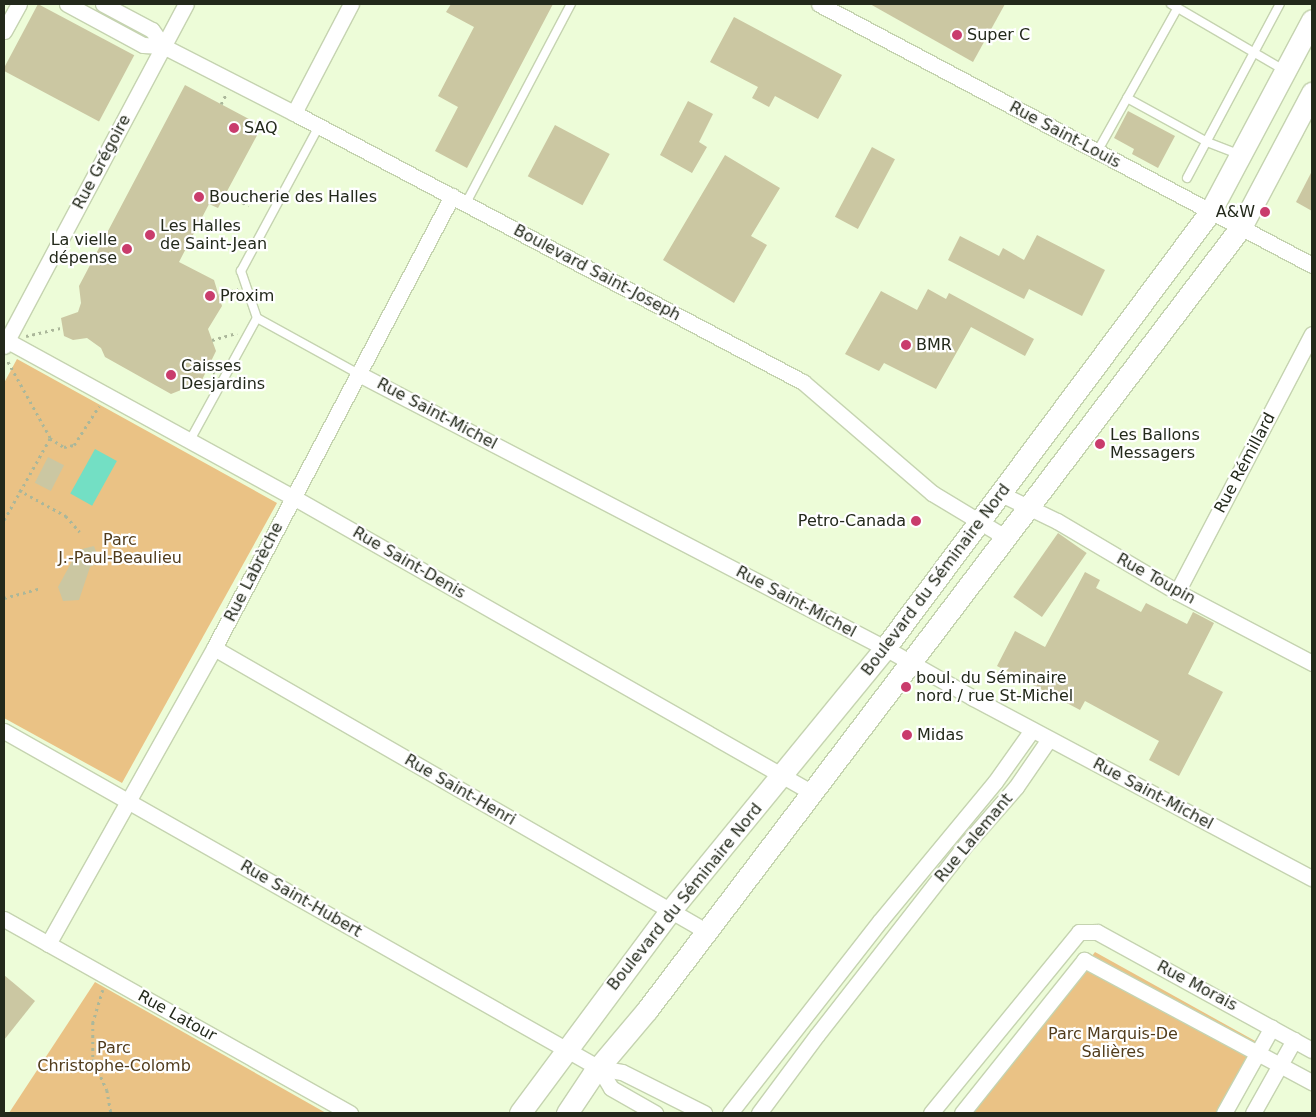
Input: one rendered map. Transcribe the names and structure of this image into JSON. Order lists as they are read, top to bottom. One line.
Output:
{"streets":{"main road":["Boulevard du Séminaire Nord"],"street":["Rue Saint-Louis","Rue Grégoire","Boulevard Saint-Joseph","Rue Saint-Michel","Rue Rémillard","Rue Saint-Denis","Rue Labrèche","Rue Toupin","Rue Saint-Henri","Rue Lalemant","Rue Saint-Hubert","Rue Morais","Rue Latour"]},"crossings":[["Rue Saint-Louis","Boulevard du Séminaire Nord"],["Rue Grégoire","Boulevard Saint-Joseph"],["Rue Grégoire","Rue Saint-Denis"],["Boulevard Saint-Joseph","Rue Labrèche"],["Boulevard Saint-Joseph","Boulevard du Séminaire Nord"],["Rue Saint-Michel","Rue Labrèche"],["Rue Saint-Michel","Boulevard du Séminaire Nord"],["Rue Saint-Michel","Rue Lalemant"],["Rue Rémillard","Rue Toupin"],["Rue Saint-Denis","Rue Labrèche"],["Rue Saint-Denis","Boulevard du Séminaire Nord"],["Rue Labrèche","Rue Saint-Henri"],["Rue Labrèche","Rue Saint-Hubert"],["Rue Labrèche","Rue Latour"],["Rue Toupin","Boulevard du Séminaire Nord"],["Boulevard du Séminaire Nord","Rue Saint-Henri"],["Boulevard du Séminaire Nord","Rue Saint-Hubert"]],"parks":["Parc J.-Paul-Beaulieu","Parc Marquis-De Salières","Parc Christophe-Colomb"],"places":["Super C","SAQ","Boucherie des Halles","A&W","Les Halles de Saint-Jean","La vielle dépense","Proxim","BMR","Caisses Desjardins","Les Ballons Messagers","Petro-Canada","boul. du Séminaire nord / rue St-Michel","Midas"]}
